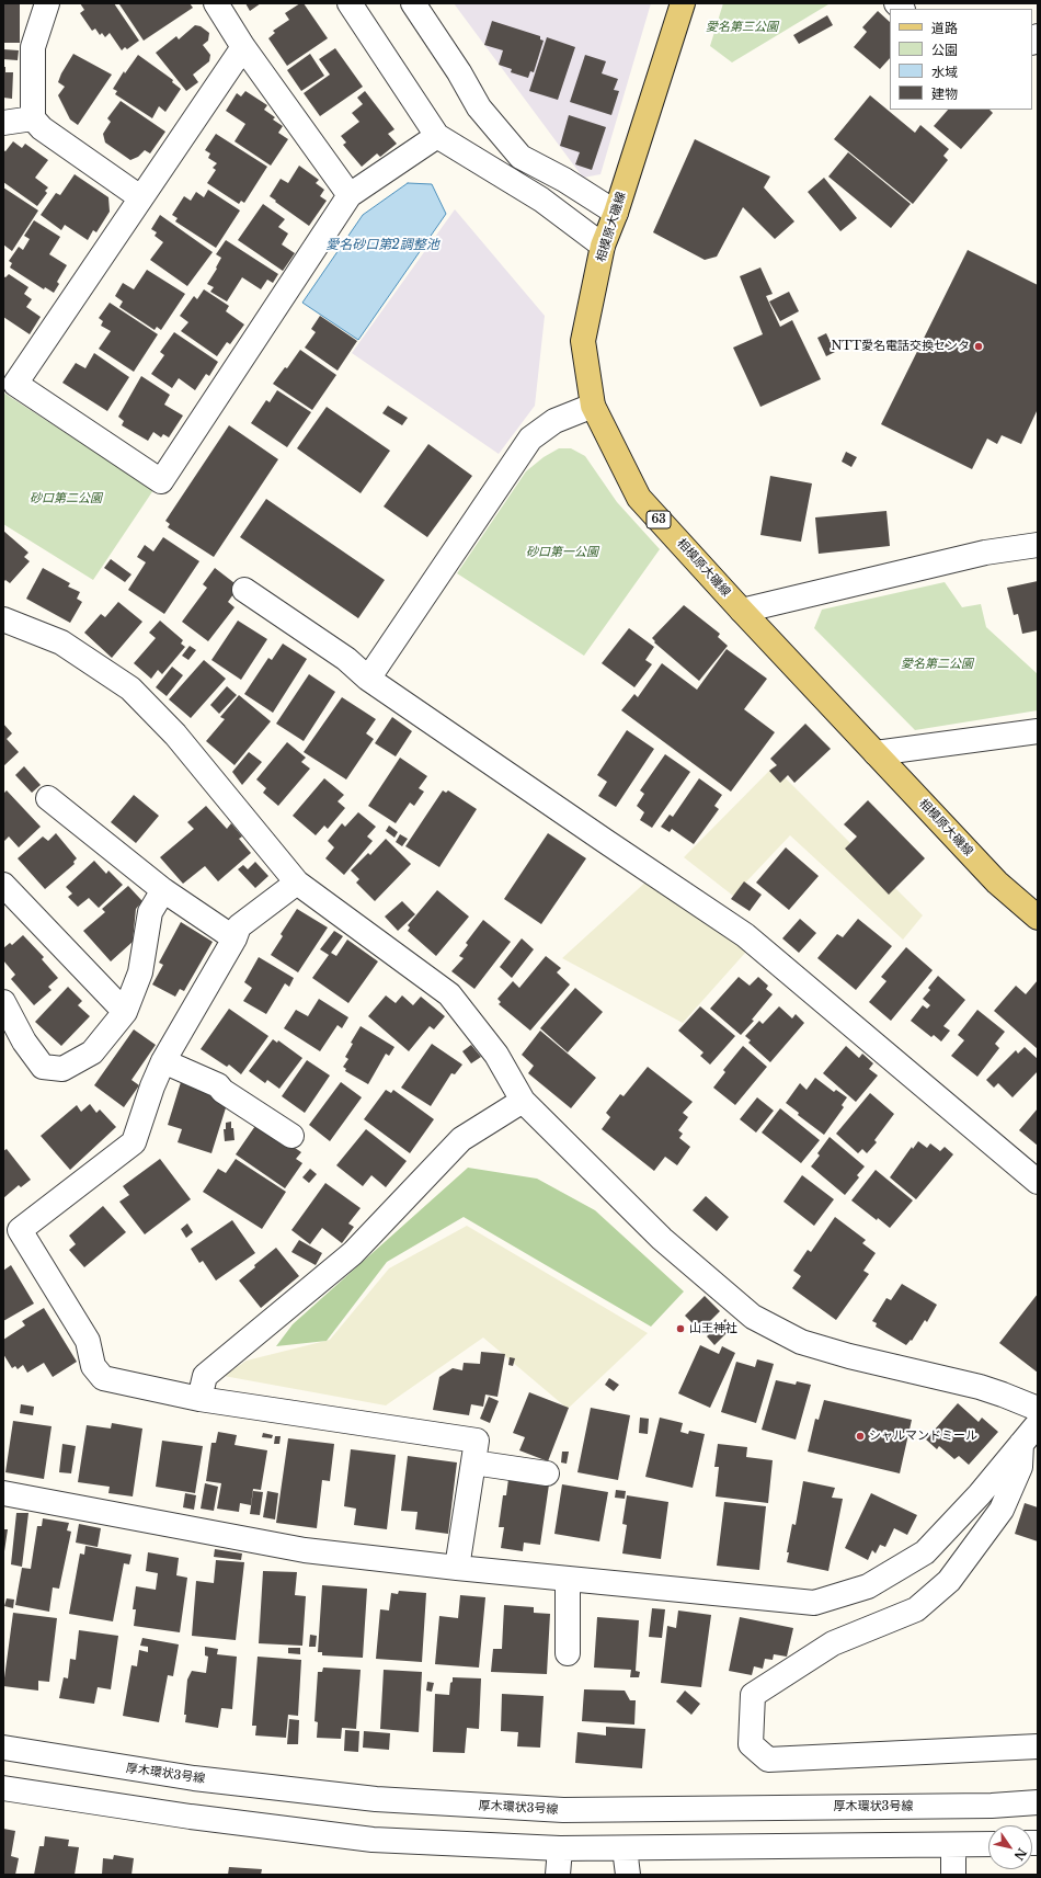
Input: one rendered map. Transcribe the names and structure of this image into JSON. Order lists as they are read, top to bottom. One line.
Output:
{"streets":{"main road":["相模原大磯線","63"],"street":["厚木環状3号線"]},"water":["愛名砂口第2調整池"],"parks":["愛名第三公園","砂口第二公園","砂口第一公園","愛名第二公園"],"places":["NTT愛名電話交換センタ","山王神社","シャルマンドミール"],"legend":["道路","公園","水域","建物"],"north":"bottom right"}
